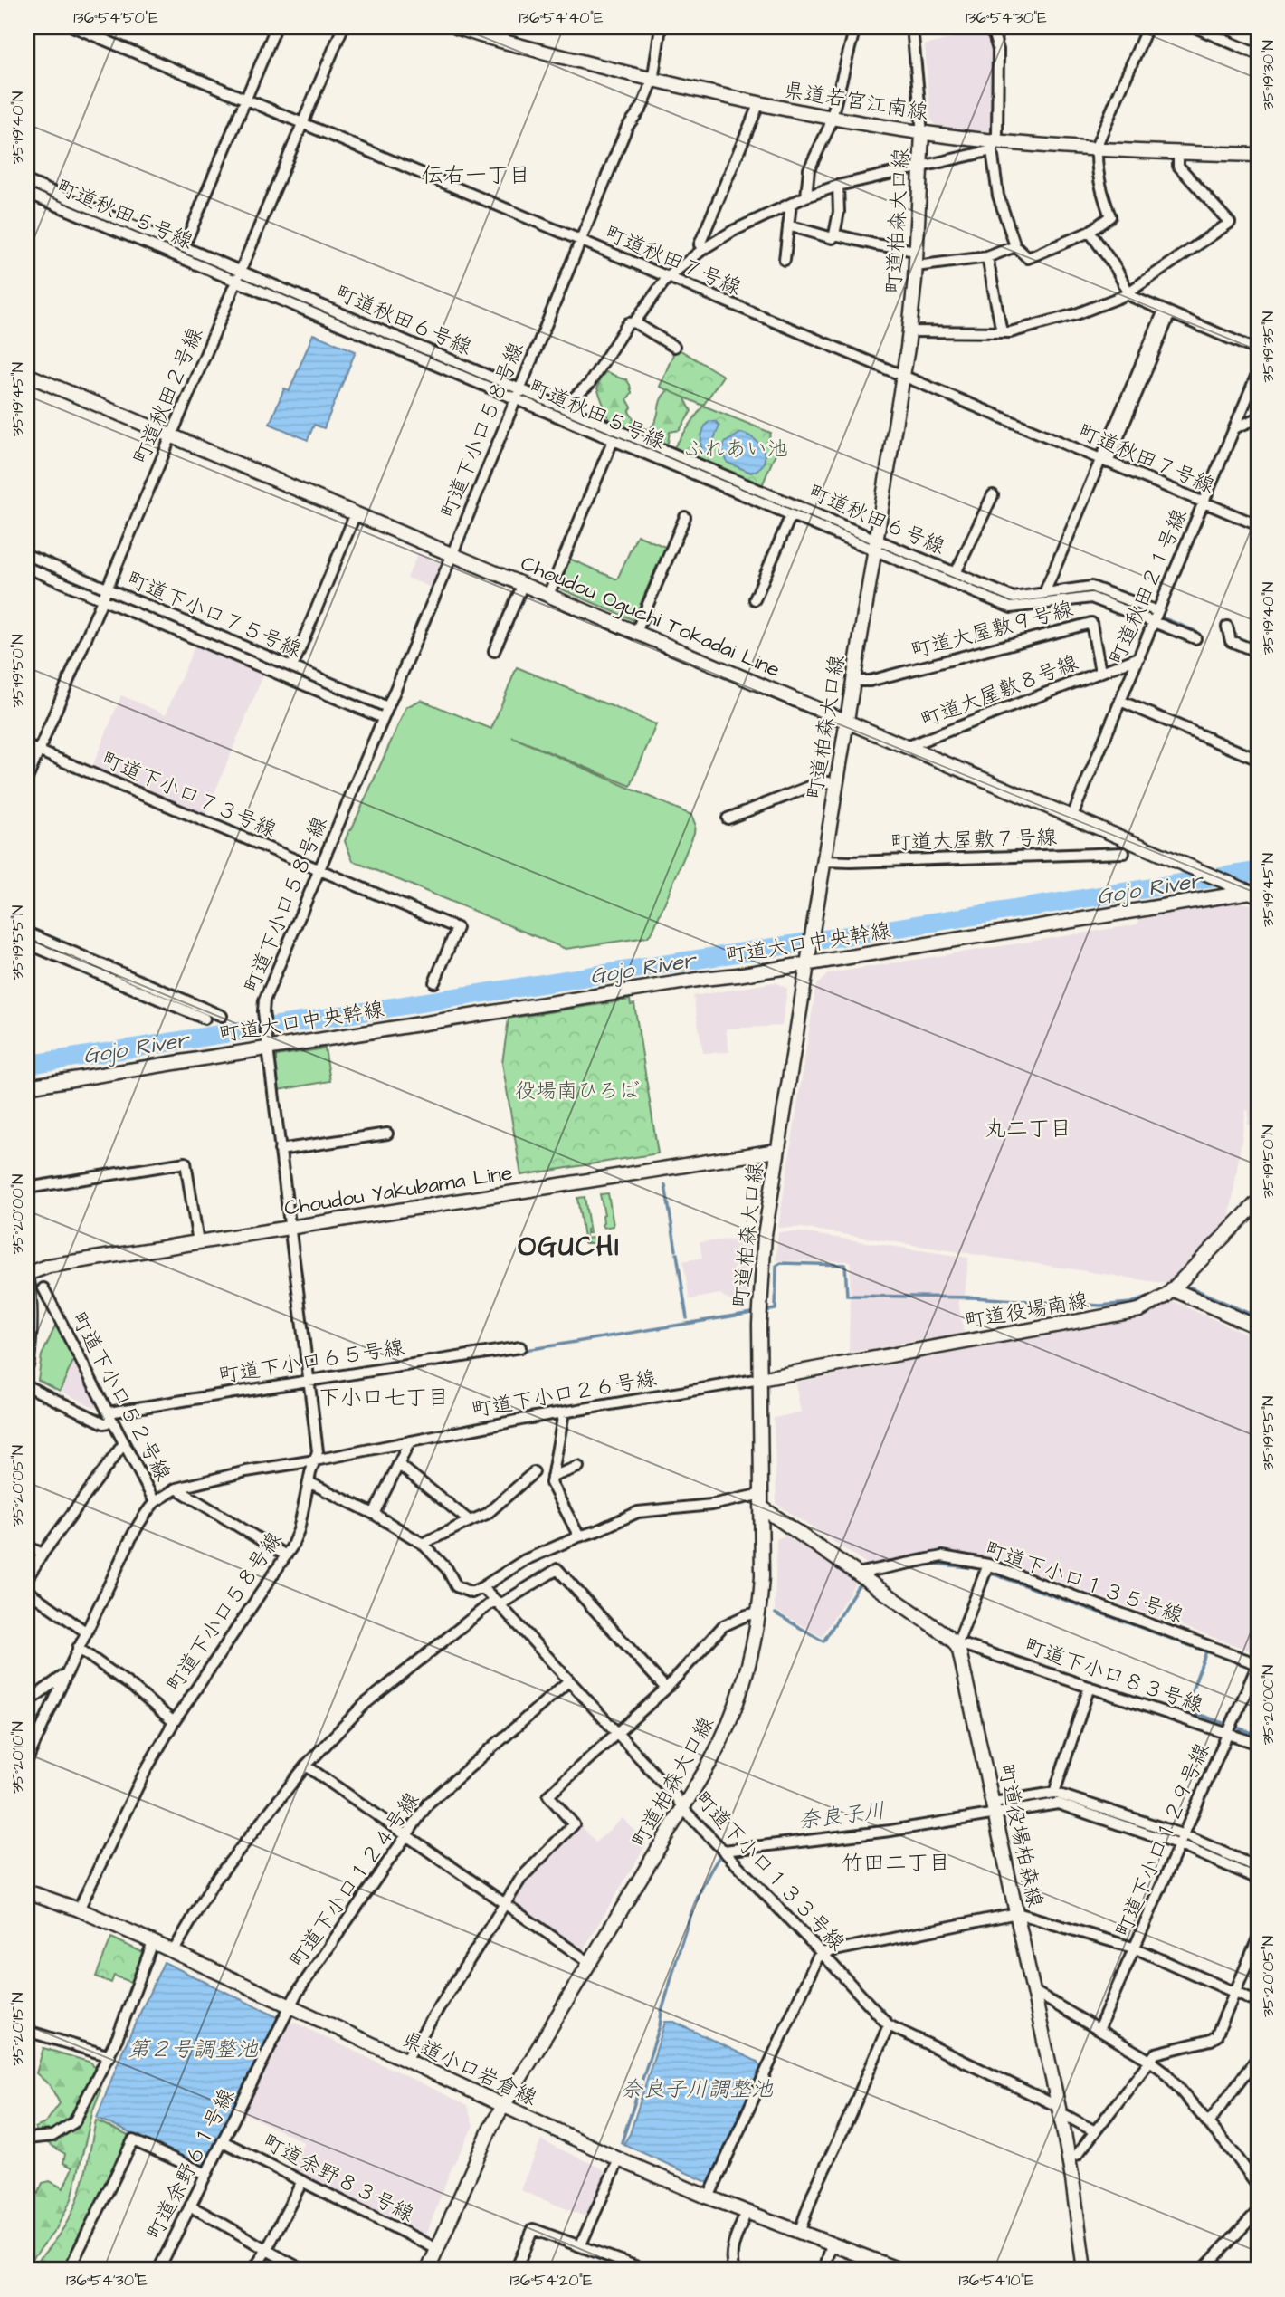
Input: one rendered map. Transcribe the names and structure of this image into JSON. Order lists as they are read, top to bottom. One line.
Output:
{"streets":{"street":["県道若宮江南線","町道秋田５号線","町道柏森大口線","町道秋田７号線","町道秋田６号線","町道秋田２号線","町道下小口５８号線","町道秋田２１号線","町道下小口７５号線","Choudou Oguchi Tokadai Line","町道大屋敷９号線","町道大屋敷８号線","町道下小口７３号線","町道大屋敷７号線","町道大口中央幹線","Choudou Yakubama Line","町道役場南線","町道下小口６５号線","町道下小口２６号線","町道下小口５２号線","町道下小口１３５号線","町道下小口８３号線","町道役場柏森線","町道下小口１２９号線","町道下小口１３３号線","町道下小口１２４号線","県道小口岩倉線","町道余野６１号線","町道余野８３号線"]},"crossings":[["県道若宮江南線","町道柏森大口線"],["県道若宮江南線","町道下小口５８号線"],["町道秋田５号線","町道柏森大口線"],["町道秋田５号線","町道秋田６号線"],["町道秋田５号線","町道秋田２号線"],["町道秋田５号線","町道下小口５８号線"],["町道秋田５号線","町道秋田２１号線"],["町道柏森大口線","町道秋田７号線"],["町道柏森大口線","町道秋田６号線"],["町道柏森大口線","Choudou Oguchi Tokadai Line"],["町道柏森大口線","町道大屋敷９号線"],["町道柏森大口線","町道大屋敷７号線"],["町道柏森大口線","町道大口中央幹線"],["町道柏森大口線","Choudou Yakubama Line"],["町道柏森大口線","町道役場南線"],["町道柏森大口線","町道下小口２６号線"],["町道柏森大口線","町道下小口１３３号線"],["町道柏森大口線","県道小口岩倉線"],["町道柏森大口線","町道余野８３号線"],["町道秋田７号線","町道秋田２号線"],["町道秋田７号線","町道下小口５８号線"],["町道秋田７号線","町道秋田２１号線"],["町道秋田６号線","町道秋田２号線"],["町道秋田６号線","町道下小口５８号線"],["町道秋田６号線","町道秋田２１号線"],["町道秋田２号線","町道下小口７５号線"],["町道秋田２号線","Choudou Oguchi Tokadai Line"],["町道秋田２号線","町道下小口７３号線"],["町道下小口５８号線","町道下小口７５号線"],["町道下小口５８号線","Choudou Oguchi Tokadai Line"],["町道下小口５８号線","町道下小口７３号線"],["町道下小口５８号線","町道大口中央幹線"],["町道下小口５８号線","Choudou Yakubama Line"],["町道下小口５８号線","町道下小口６５号線"],["町道下小口５８号線","町道下小口２６号線"],["町道下小口５８号線","県道小口岩倉線"],["町道秋田２１号線","Choudou Oguchi Tokadai Line"],["町道秋田２１号線","町道大屋敷８号線"],["Choudou Oguchi Tokadai Line","町道大屋敷８号線"],["Choudou Oguchi Tokadai Line","町道大口中央幹線"],["町道大屋敷９号線","町道大屋敷８号線"],["町道役場南線","町道下小口２６号線"],["町道下小口６５号線","町道下小口５２号線"],["町道下小口２６号線","町道下小口５２号線"],["町道下小口１３５号線","町道下小口１２９号線"],["町道下小口８３号線","町道役場柏森線"],["町道下小口８３号線","町道下小口１２９号線"],["町道役場柏森線","町道下小口１３３号線"],["町道下小口１３３号線","町道下小口１２４号線"],["町道下小口１２４号線","県道小口岩倉線"],["町道下小口１２４号線","町道余野６１号線"],["県道小口岩倉線","町道余野６１号線"],["町道余野６１号線","町道余野８３号線"]],"districts":["伝右一丁目","丸二丁目","OGUCHI","下小口七丁目","竹田二丁目"],"water":["Gojo River","奈良子川","第２号調整池","奈良子川調整池"],"parks":["ふれあい池","役場南ひろば"],"coordinates":["136°54'50\"E","136°54'40\"E","136°54'30\"E","35°19'30\"N","35°19'40\"N","35°19'35\"N","35°19'45\"N","35°19'50\"N","35°19'55\"N","35°20'00\"N","35°20'05\"N","35°20'10\"N","35°20'15\"N","136°54'20\"E","136°54'10\"E"]}
